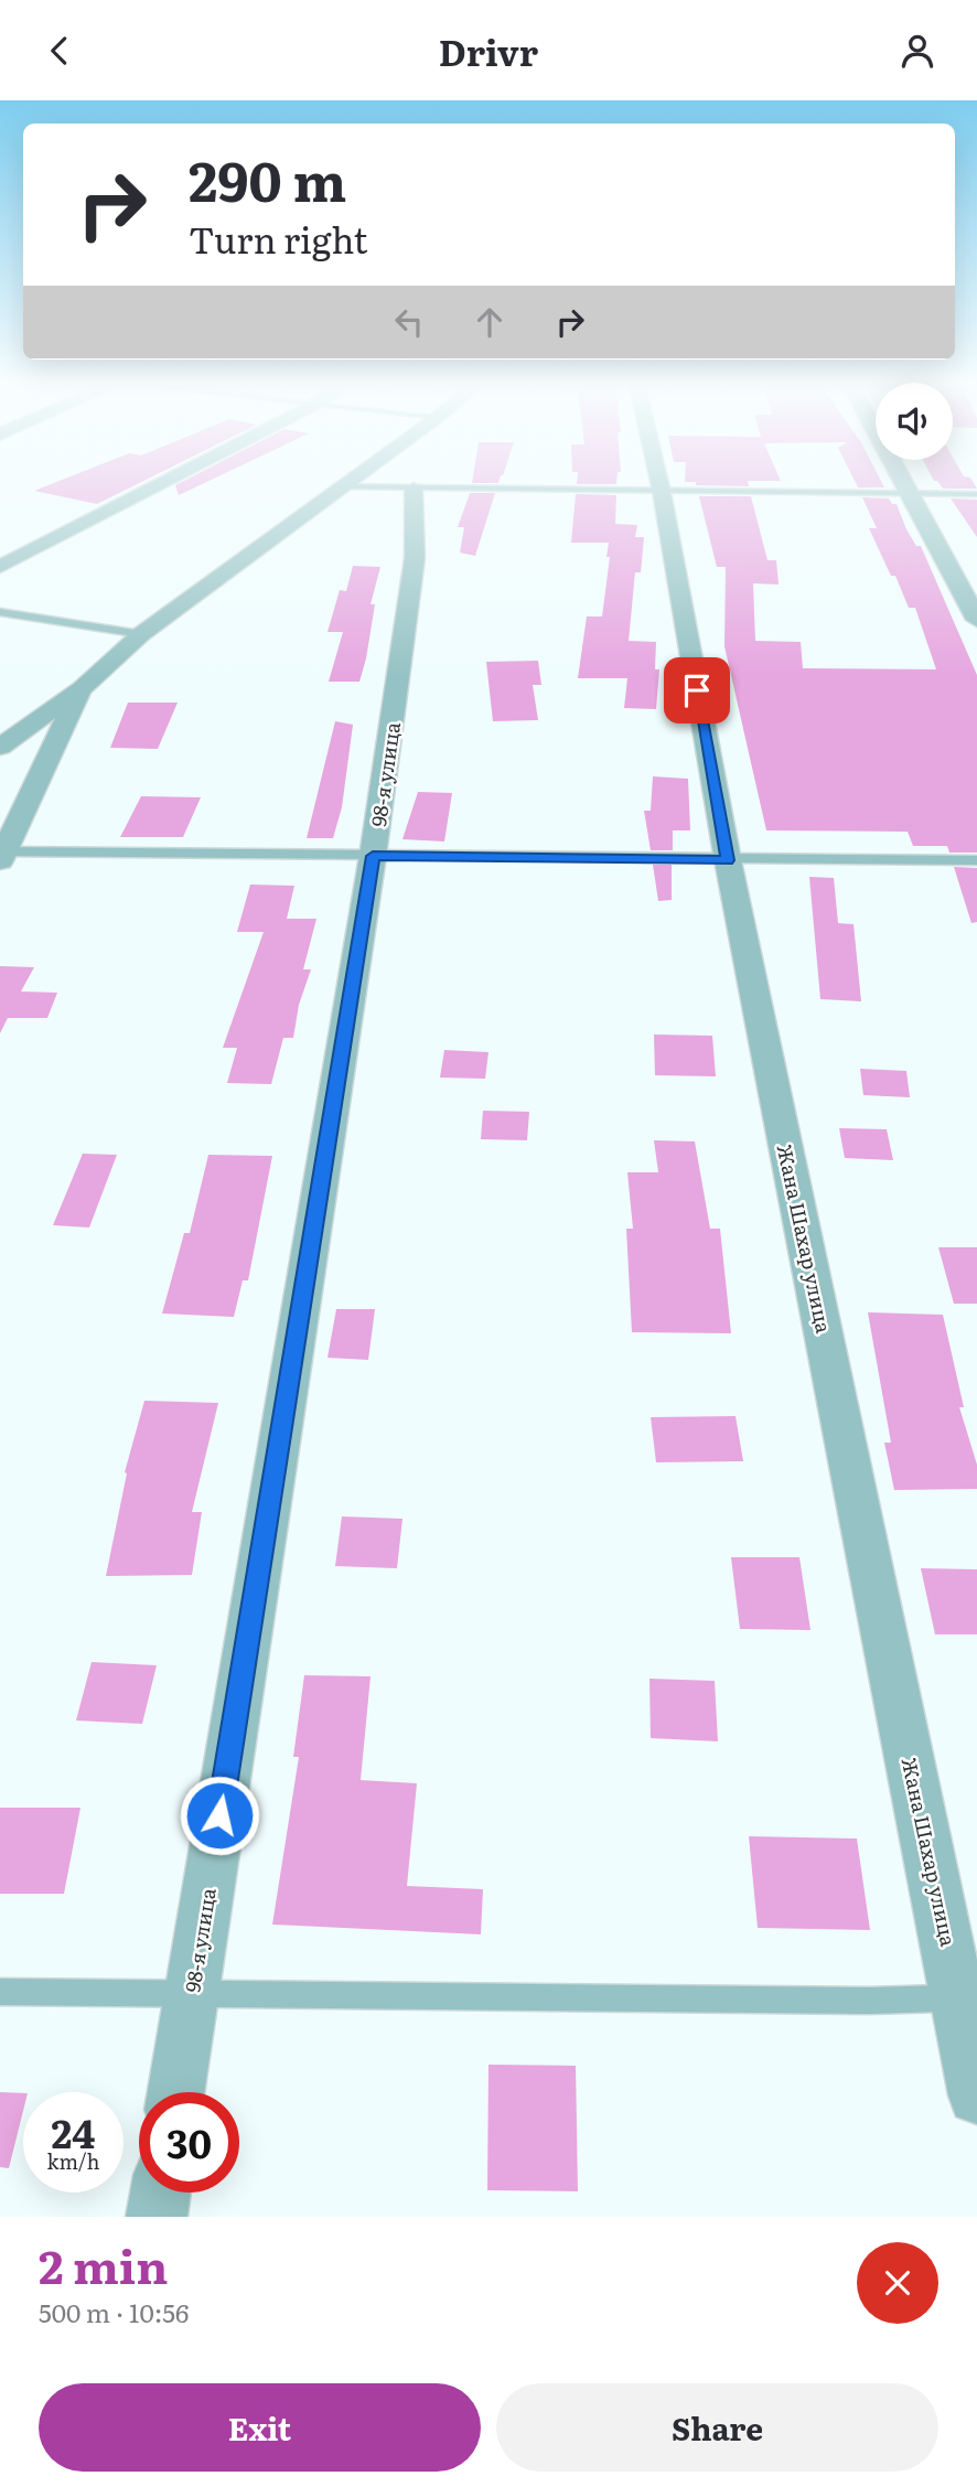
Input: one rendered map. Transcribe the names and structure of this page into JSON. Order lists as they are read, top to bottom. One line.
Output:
{"streets":{"street":["98-я улица","Жана Шахар улица"]},"page":{"header":"Drivr","turn":["290 m","Turn right"],"speed":"24 km/h","limit":"30","heading":["2 min","500 m · 10:56"],"buttons":["Exit","Share"]}}
